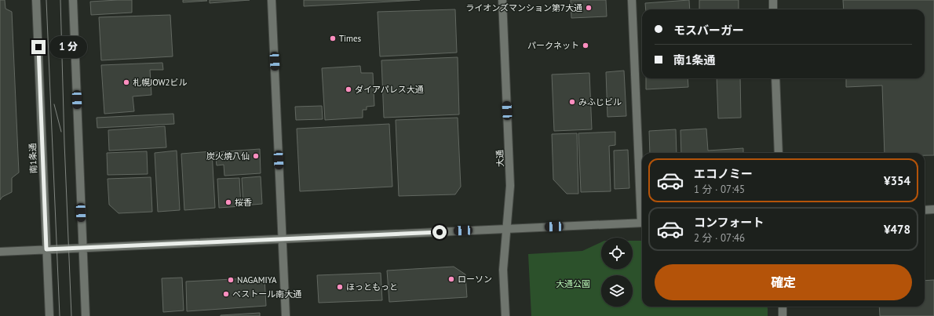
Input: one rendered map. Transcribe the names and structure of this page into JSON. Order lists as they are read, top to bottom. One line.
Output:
{"streets":{"street":["南1条通","大通"]},"parks":["大通公園"],"places":["ライオンズマンション第7大通","Times","パークネット","札幌JOW2ビル","ダイアパレス大通","みふじビル","炭火焼八仙","桜香","ローソン","NAGAMIYA","ほっともっと","ベストール南大通"],"page":{"banner":["モスバーガー","南1条通"],"bubble":"1 分","list":[{"name":"エコノミー","note":"1 分 · 07:45","value":"¥354"},{"name":"コンフォート","note":"2 分 · 07:46","value":"¥478"}],"buttons":"確定"}}
